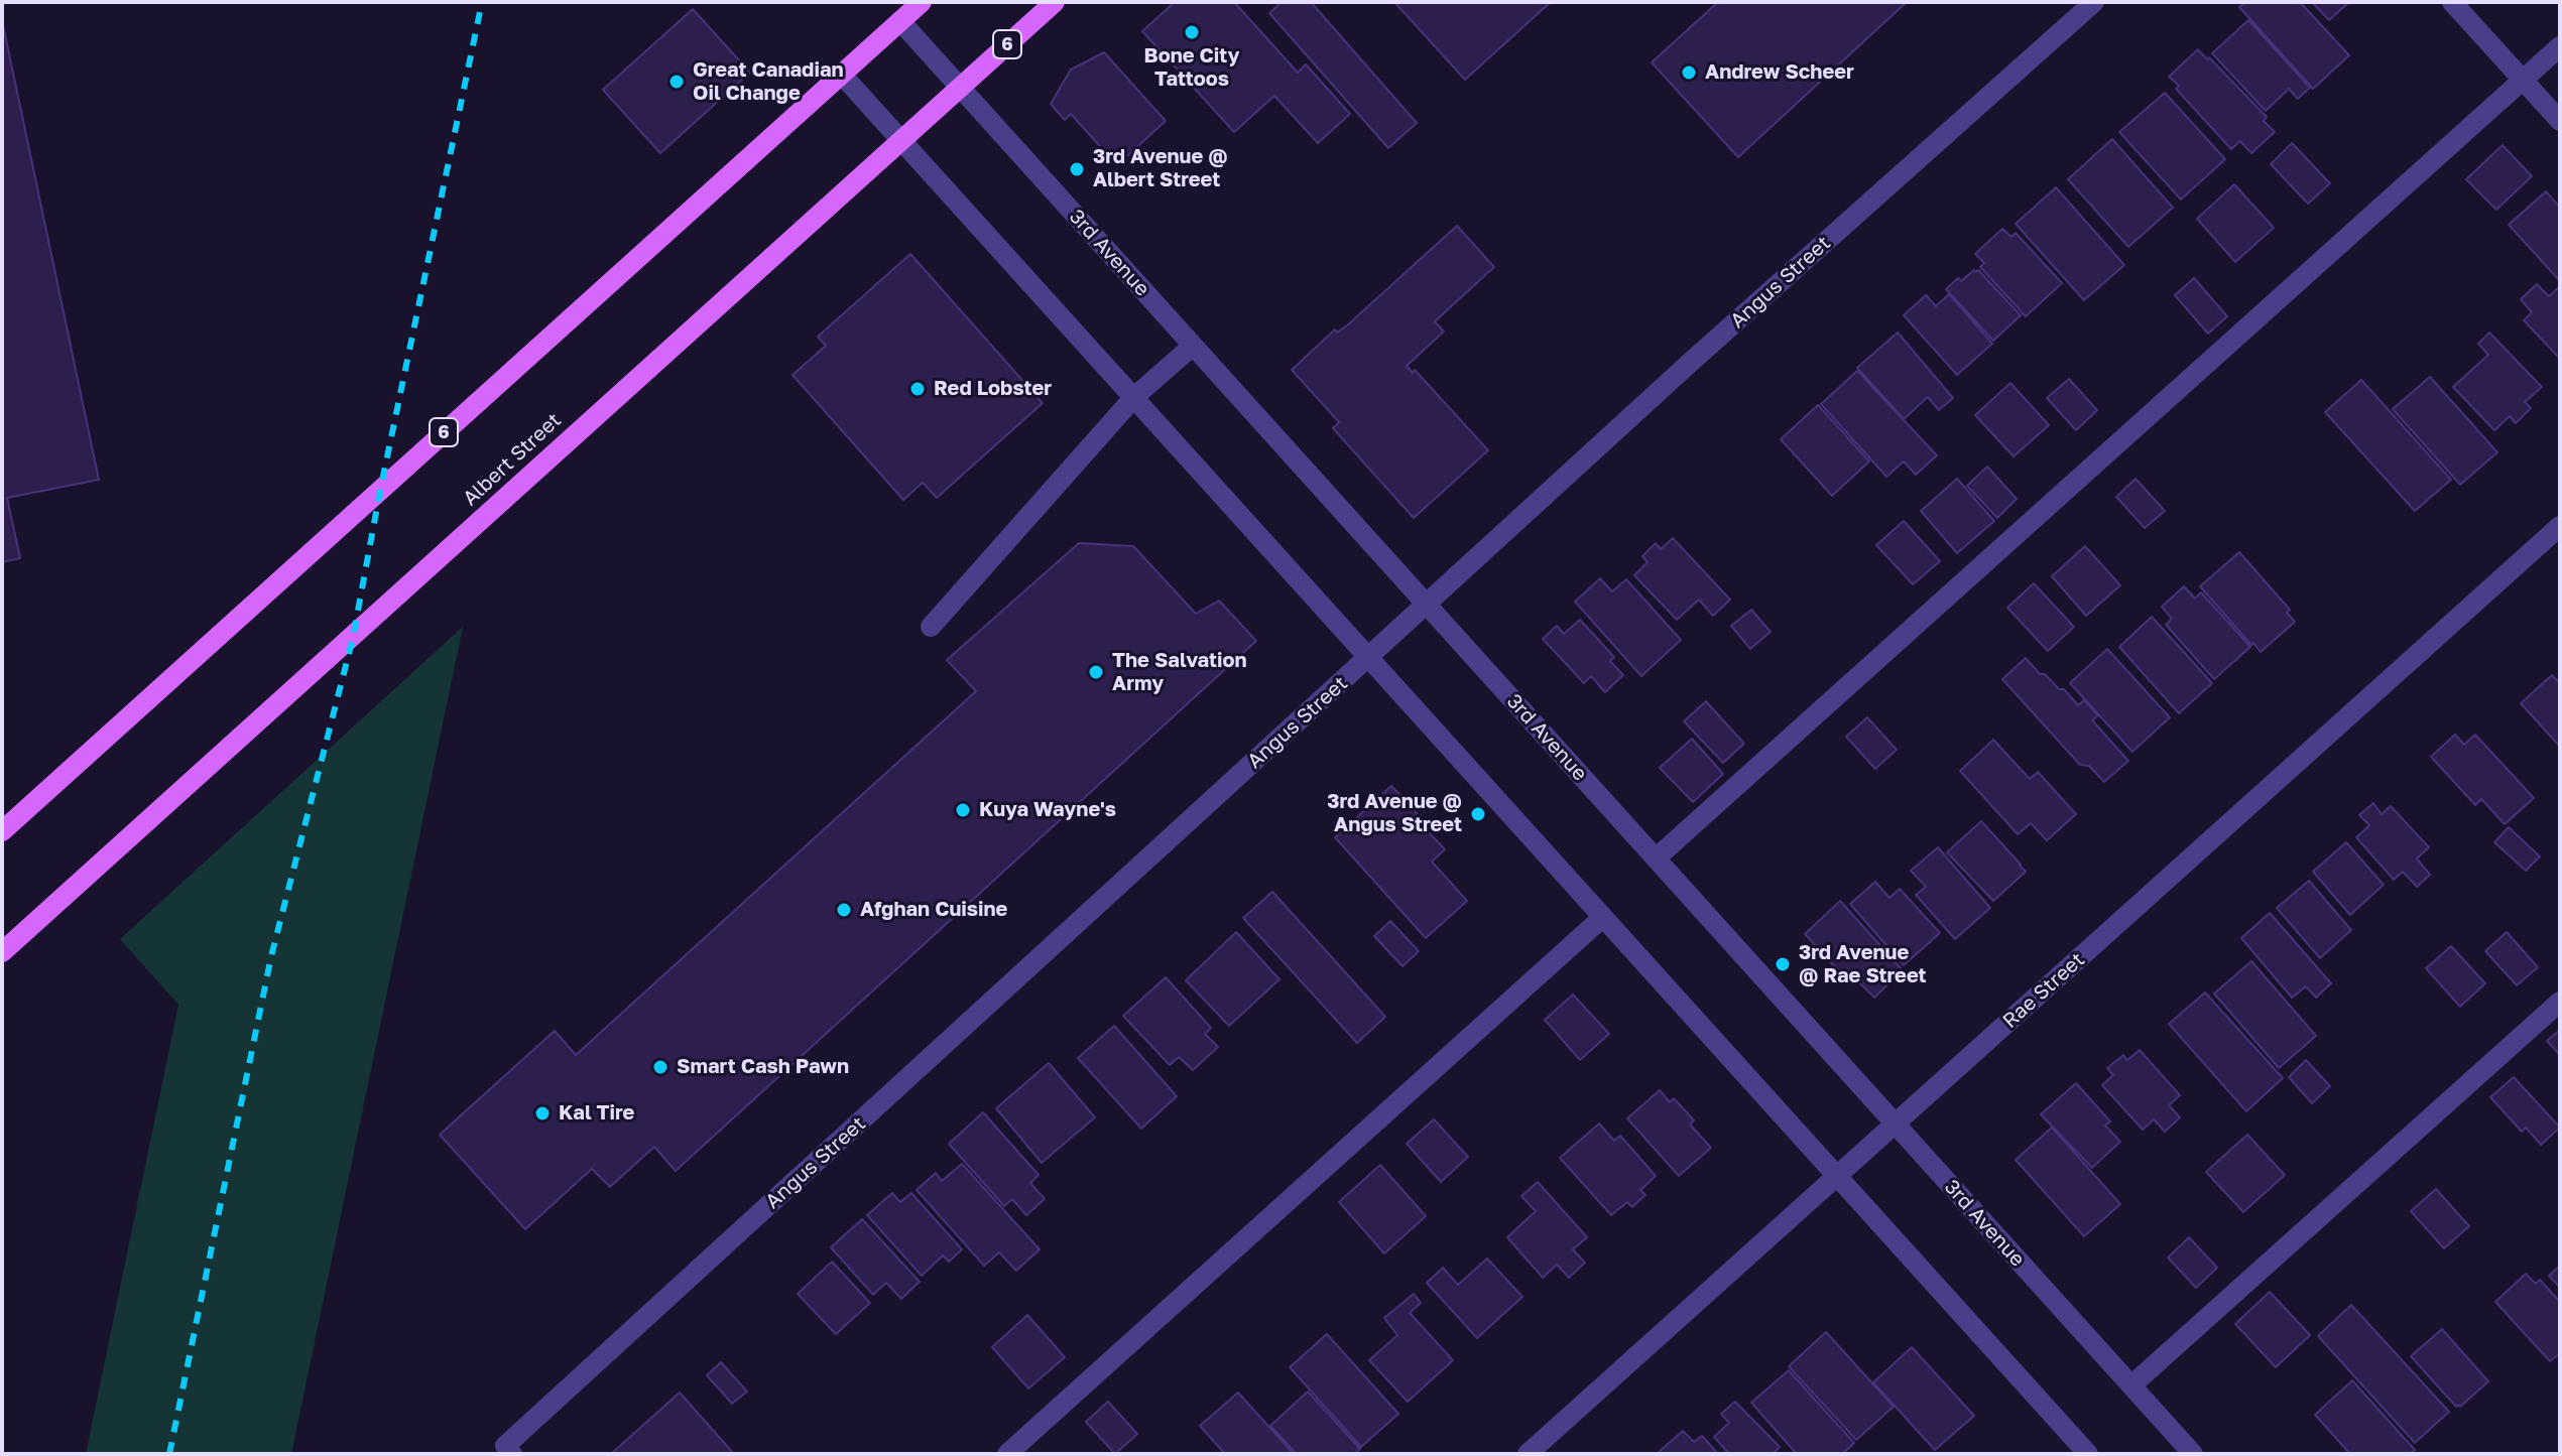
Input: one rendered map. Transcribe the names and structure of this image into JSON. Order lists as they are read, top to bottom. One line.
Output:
{"streets":{"main road":["6","Albert Street"],"street":["3rd Avenue","Angus Street","Rae Street"]},"crossings":[["6","3rd Avenue"],["3rd Avenue","Angus Street"],["3rd Avenue","Albert Street"],["3rd Avenue","Rae Street"]],"places":["Bone City Tattoos","Andrew Scheer","Great Canadian Oil Change","3rd Avenue @ Albert Street","Red Lobster","The Salvation Army","Kuya Wayne's","3rd Avenue @ Angus Street","Afghan Cuisine","3rd Avenue @ Rae Street","Smart Cash Pawn","Kal Tire"]}
